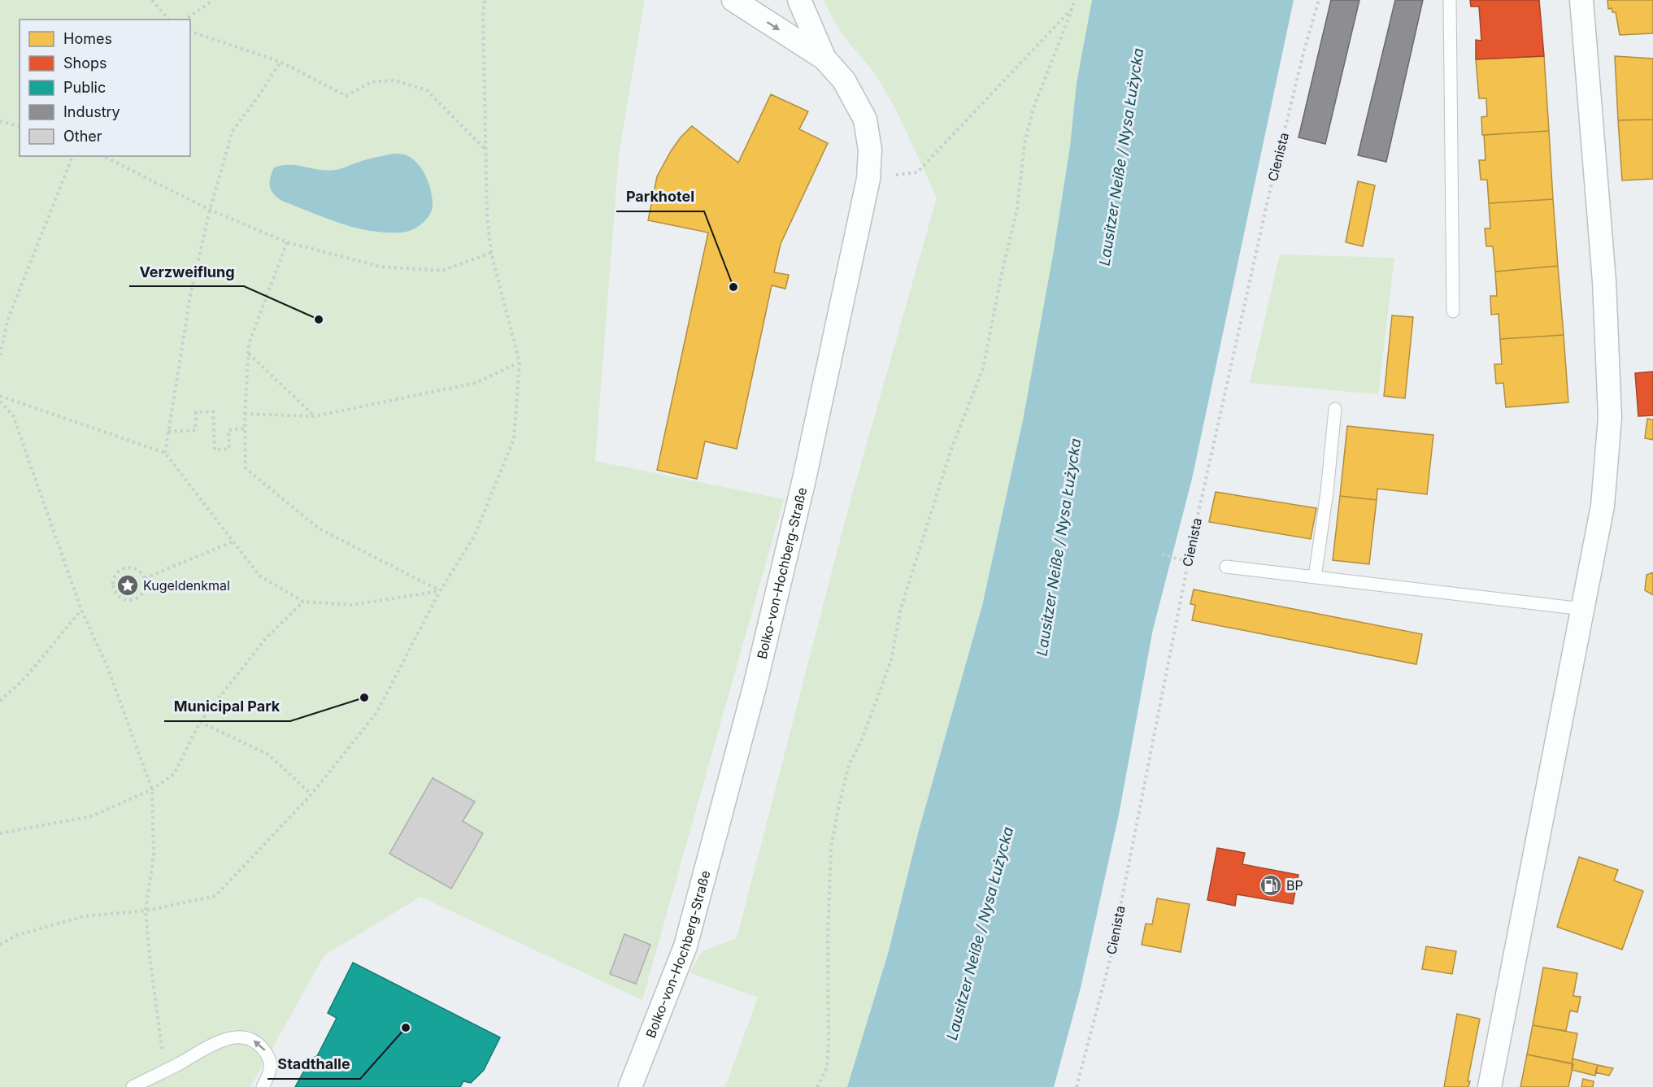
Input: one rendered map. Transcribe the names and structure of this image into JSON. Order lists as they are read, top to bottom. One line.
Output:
{"streets":{"street":["Bolko-von-Hochberg-Straße"],"path":["Cienista"]},"water":["Lausitzer Neiße / Nysa Łużycka"],"places":{"other":["Parkhotel","Verzweiflung","Municipal Park","Stadthalle"],"place":["Kugeldenkmal"],"fuel station":["BP"]},"legend":["Homes","Shops","Public","Industry","Other"]}
